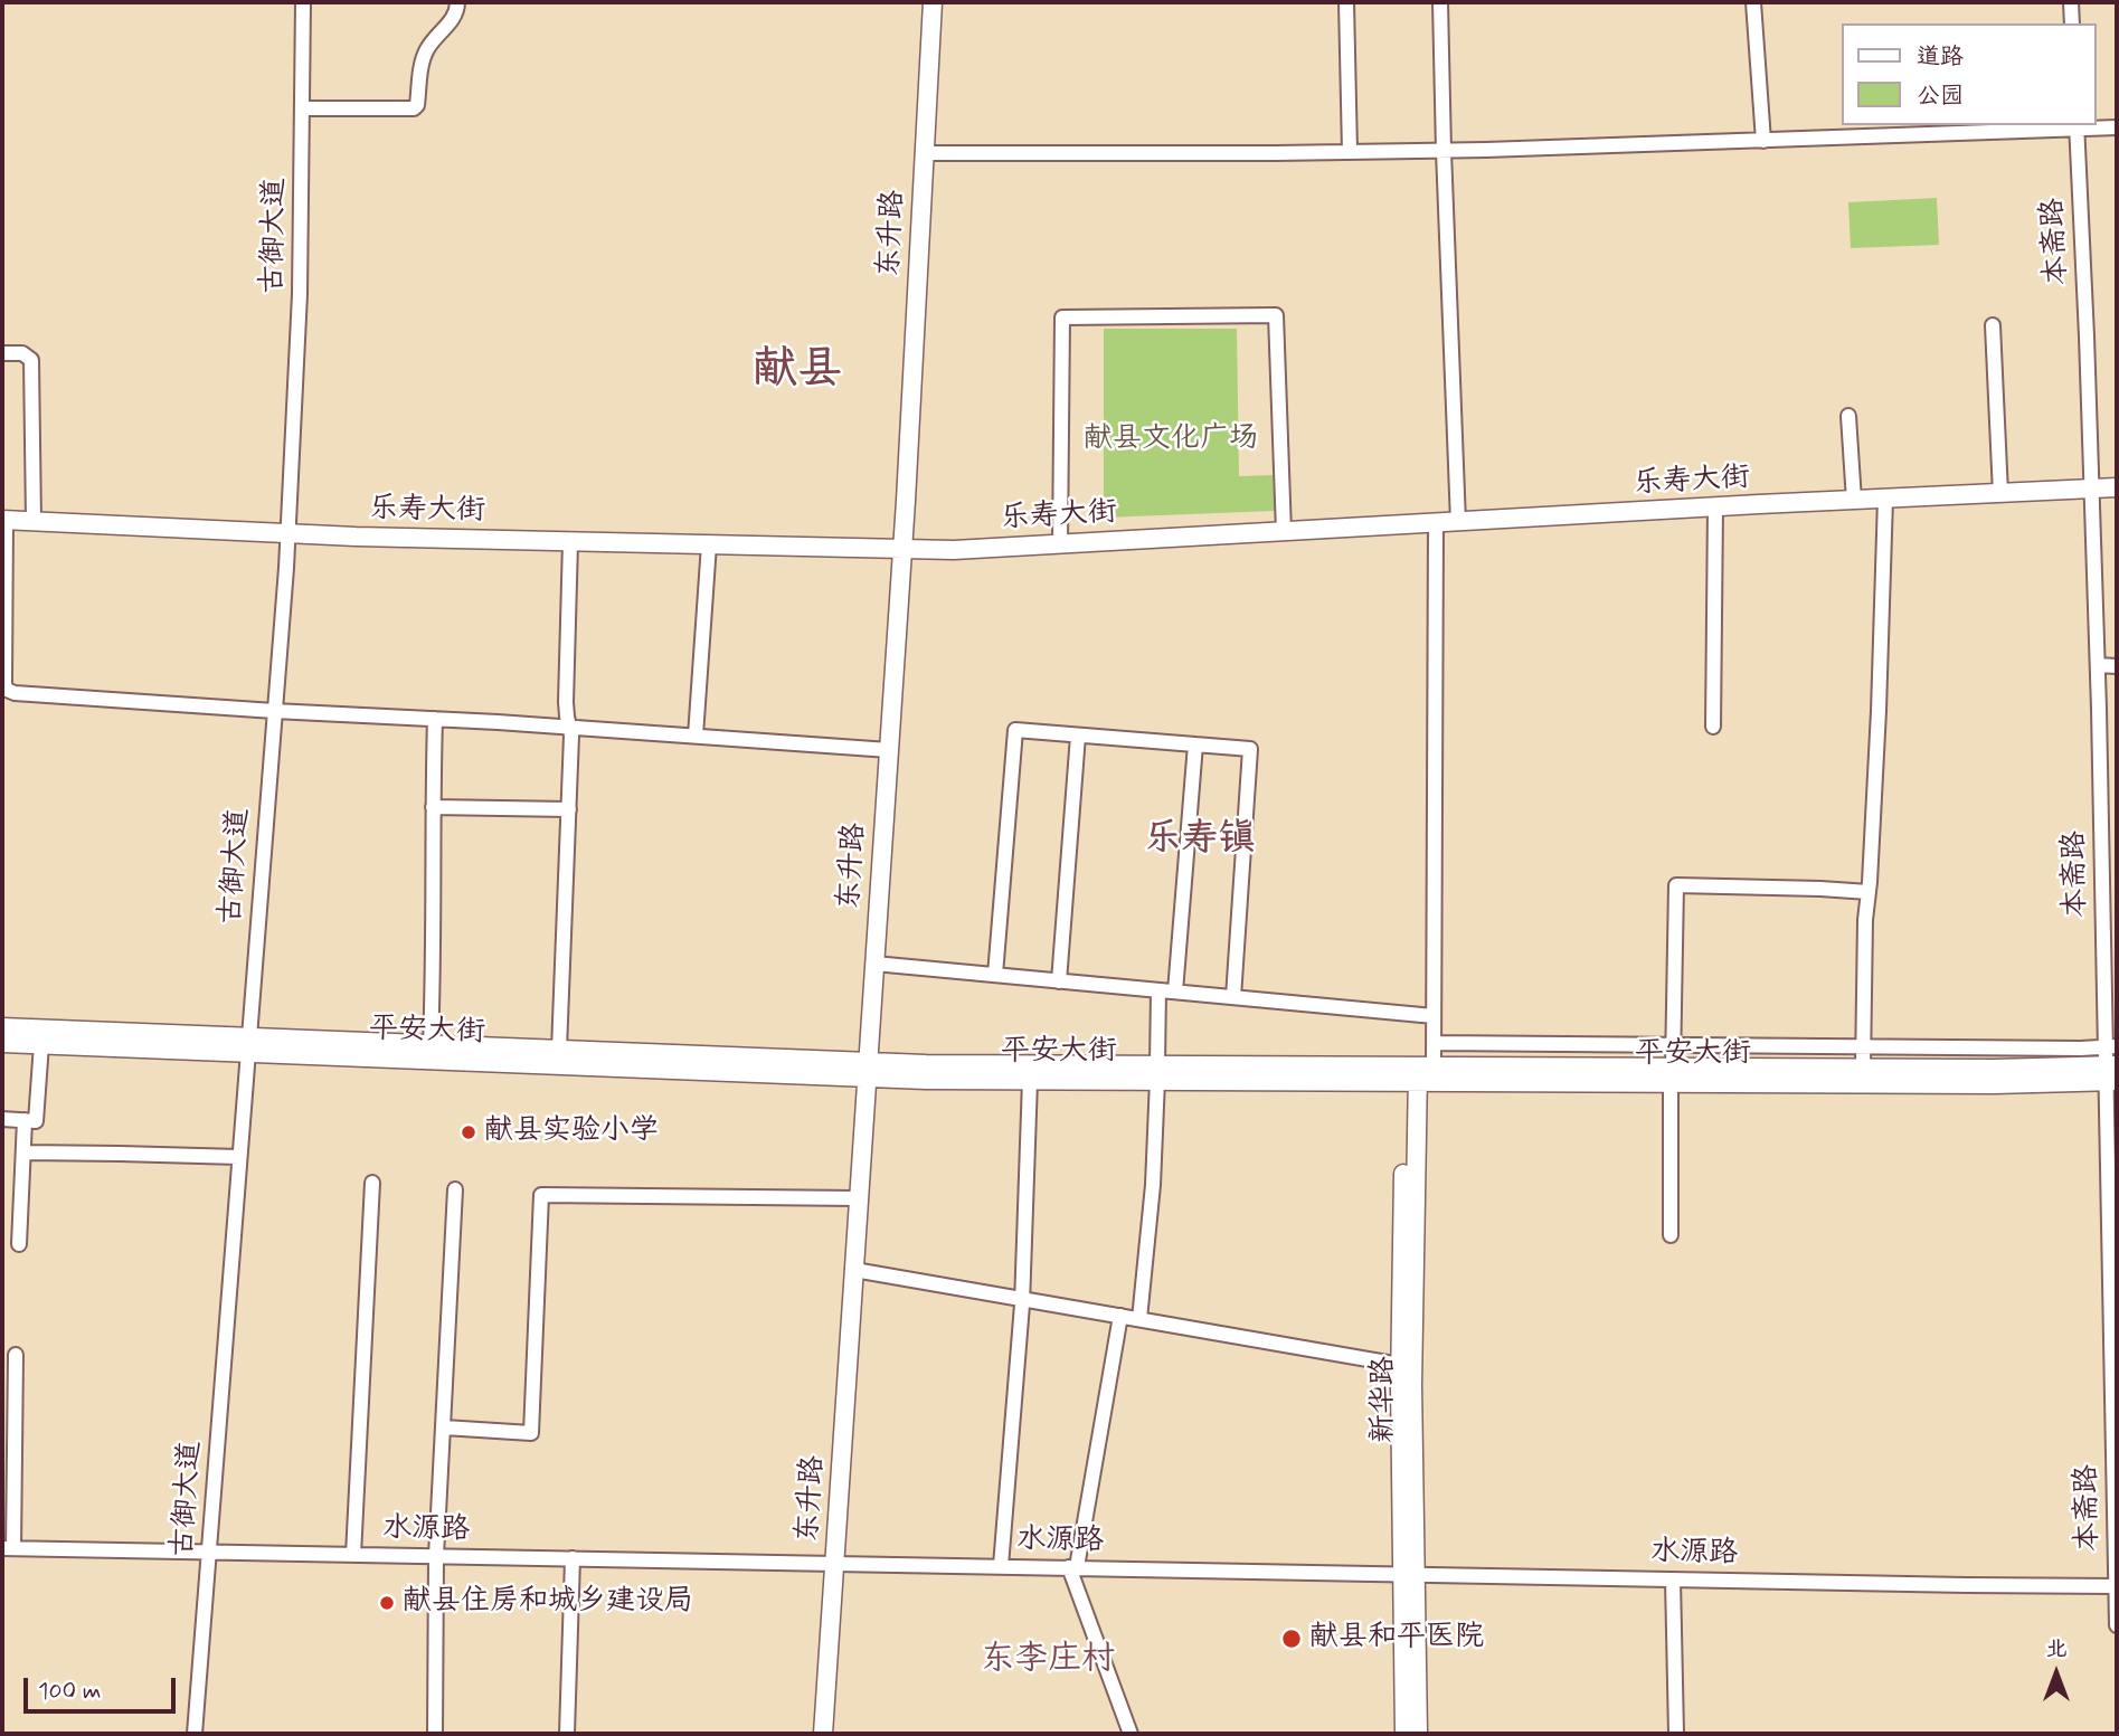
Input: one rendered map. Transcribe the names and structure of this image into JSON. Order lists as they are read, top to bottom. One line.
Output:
{"streets":{"main road":["东升路","乐寿大街","平安大街","新华路"],"street":["古御大道","本斋路","水源路"]},"crossings":[["东升路","乐寿大街"],["东升路","平安大街"],["东升路","水源路"],["古御大道","乐寿大街"],["古御大道","平安大街"],["古御大道","水源路"],["本斋路","乐寿大街"],["本斋路","平安大街"],["本斋路","水源路"],["平安大街","新华路"],["新华路","水源路"]],"districts":["献县","乐寿镇","东李庄村"],"parks":["献县文化广场"],"places":["献县实验小学","献县住房和城乡建设局","献县和平医院"],"legend":["道路","公园"],"scale_bar":"100 m","north":"top"}
